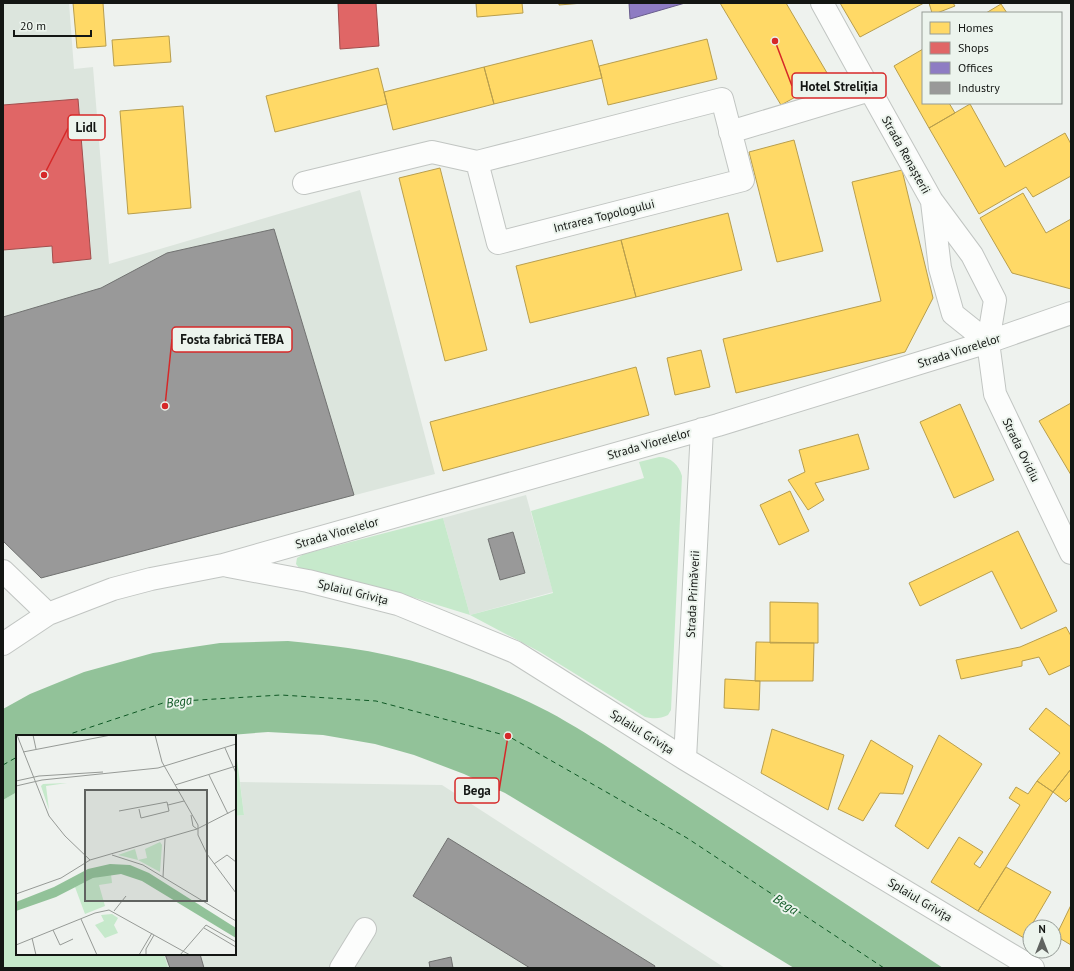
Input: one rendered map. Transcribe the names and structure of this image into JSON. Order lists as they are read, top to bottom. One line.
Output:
{"streets":{"street":["Strada Renașterii","Intrarea Topologului","Strada Viorelelor","Strada Ovidiu","Splaiul Grivița","Strada Primăverii"]},"crossings":[["Strada Renașterii","Strada Viorelelor"],["Strada Renașterii","Strada Ovidiu"],["Strada Viorelelor","Strada Ovidiu"],["Strada Viorelelor","Splaiul Grivița"],["Strada Viorelelor","Strada Primăverii"],["Splaiul Grivița","Strada Primăverii"]],"water":["Bega"],"places":["Hotel Streliția","Lidl","Fosta fabrică TEBA","Bega"],"legend":["Homes","Shops","Offices","Industry"],"scale_bar":"20 m","north":"top"}
